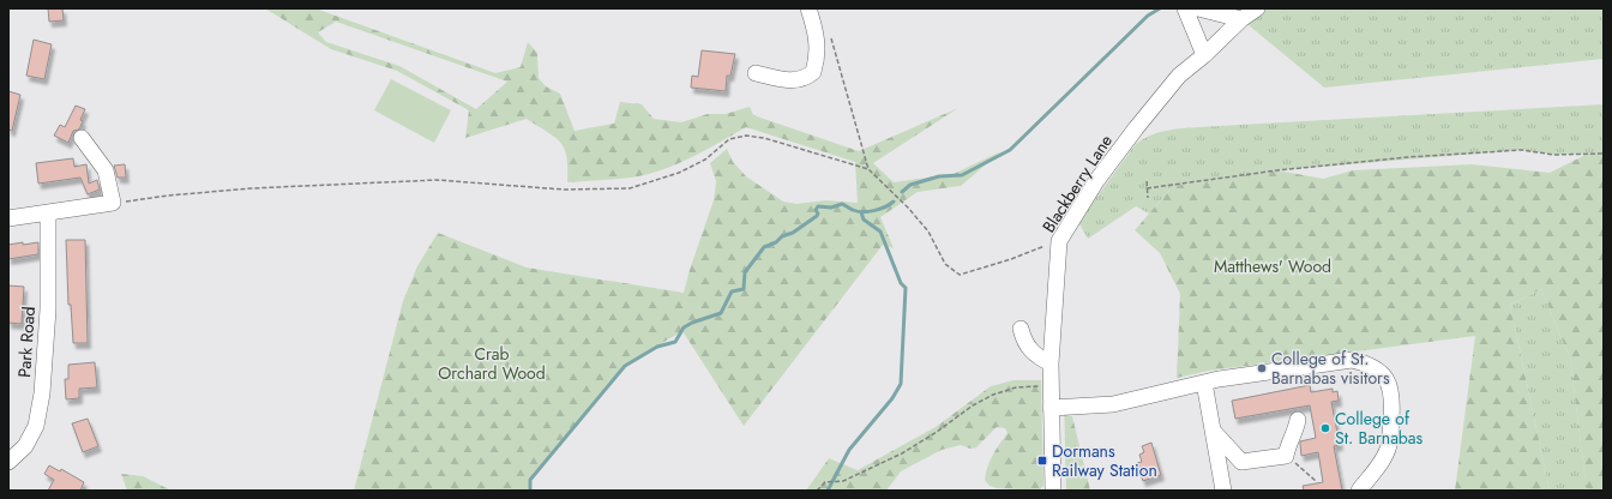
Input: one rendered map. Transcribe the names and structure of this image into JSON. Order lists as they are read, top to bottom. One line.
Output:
{"streets":{"street":["Blackberry Lane","Park Road"]},"parks":["Matthews' Wood","Crab Orchard Wood"],"places":{"other":["College of St. Barnabas visitors","College of St. Barnabas"],"transit":["Dormans Railway Station"]}}
